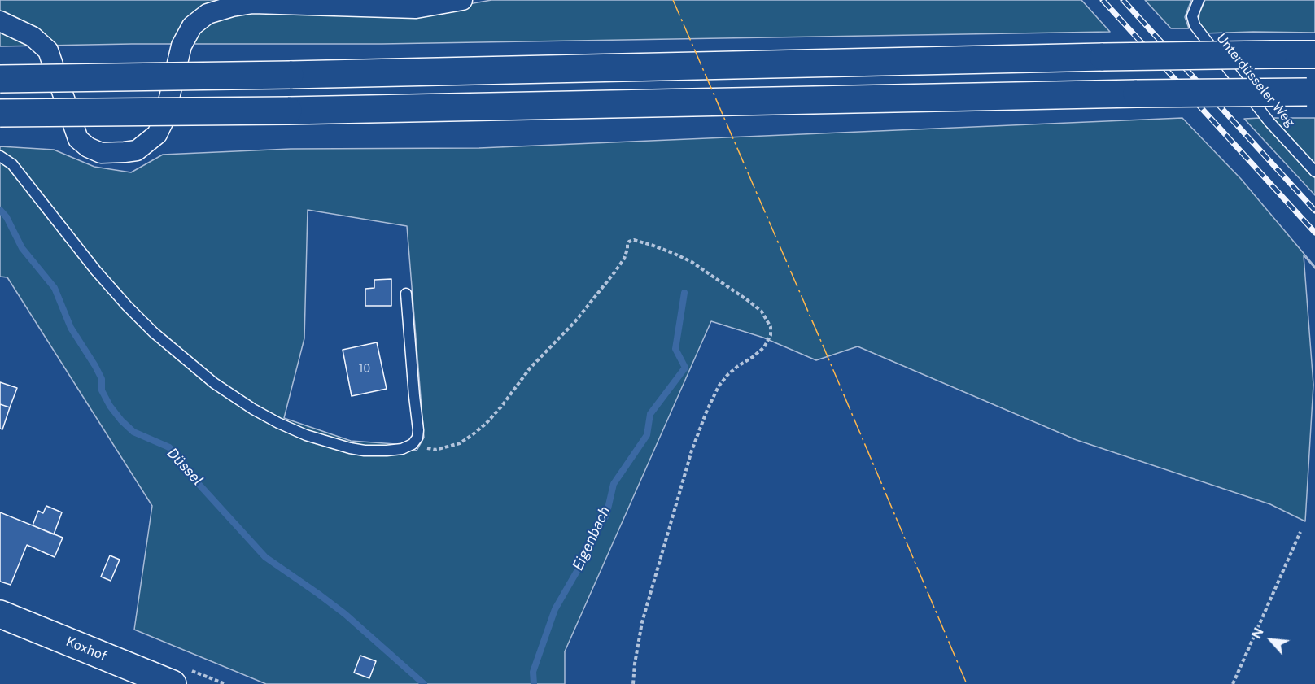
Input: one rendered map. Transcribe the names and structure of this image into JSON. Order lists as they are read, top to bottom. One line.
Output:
{"streets":{"main road":["Koxhof"],"lane":["Unterdüsseler Weg"]},"water":["Düssel","Eigenbach"],"house_numbers":["10"],"north":"top left"}
